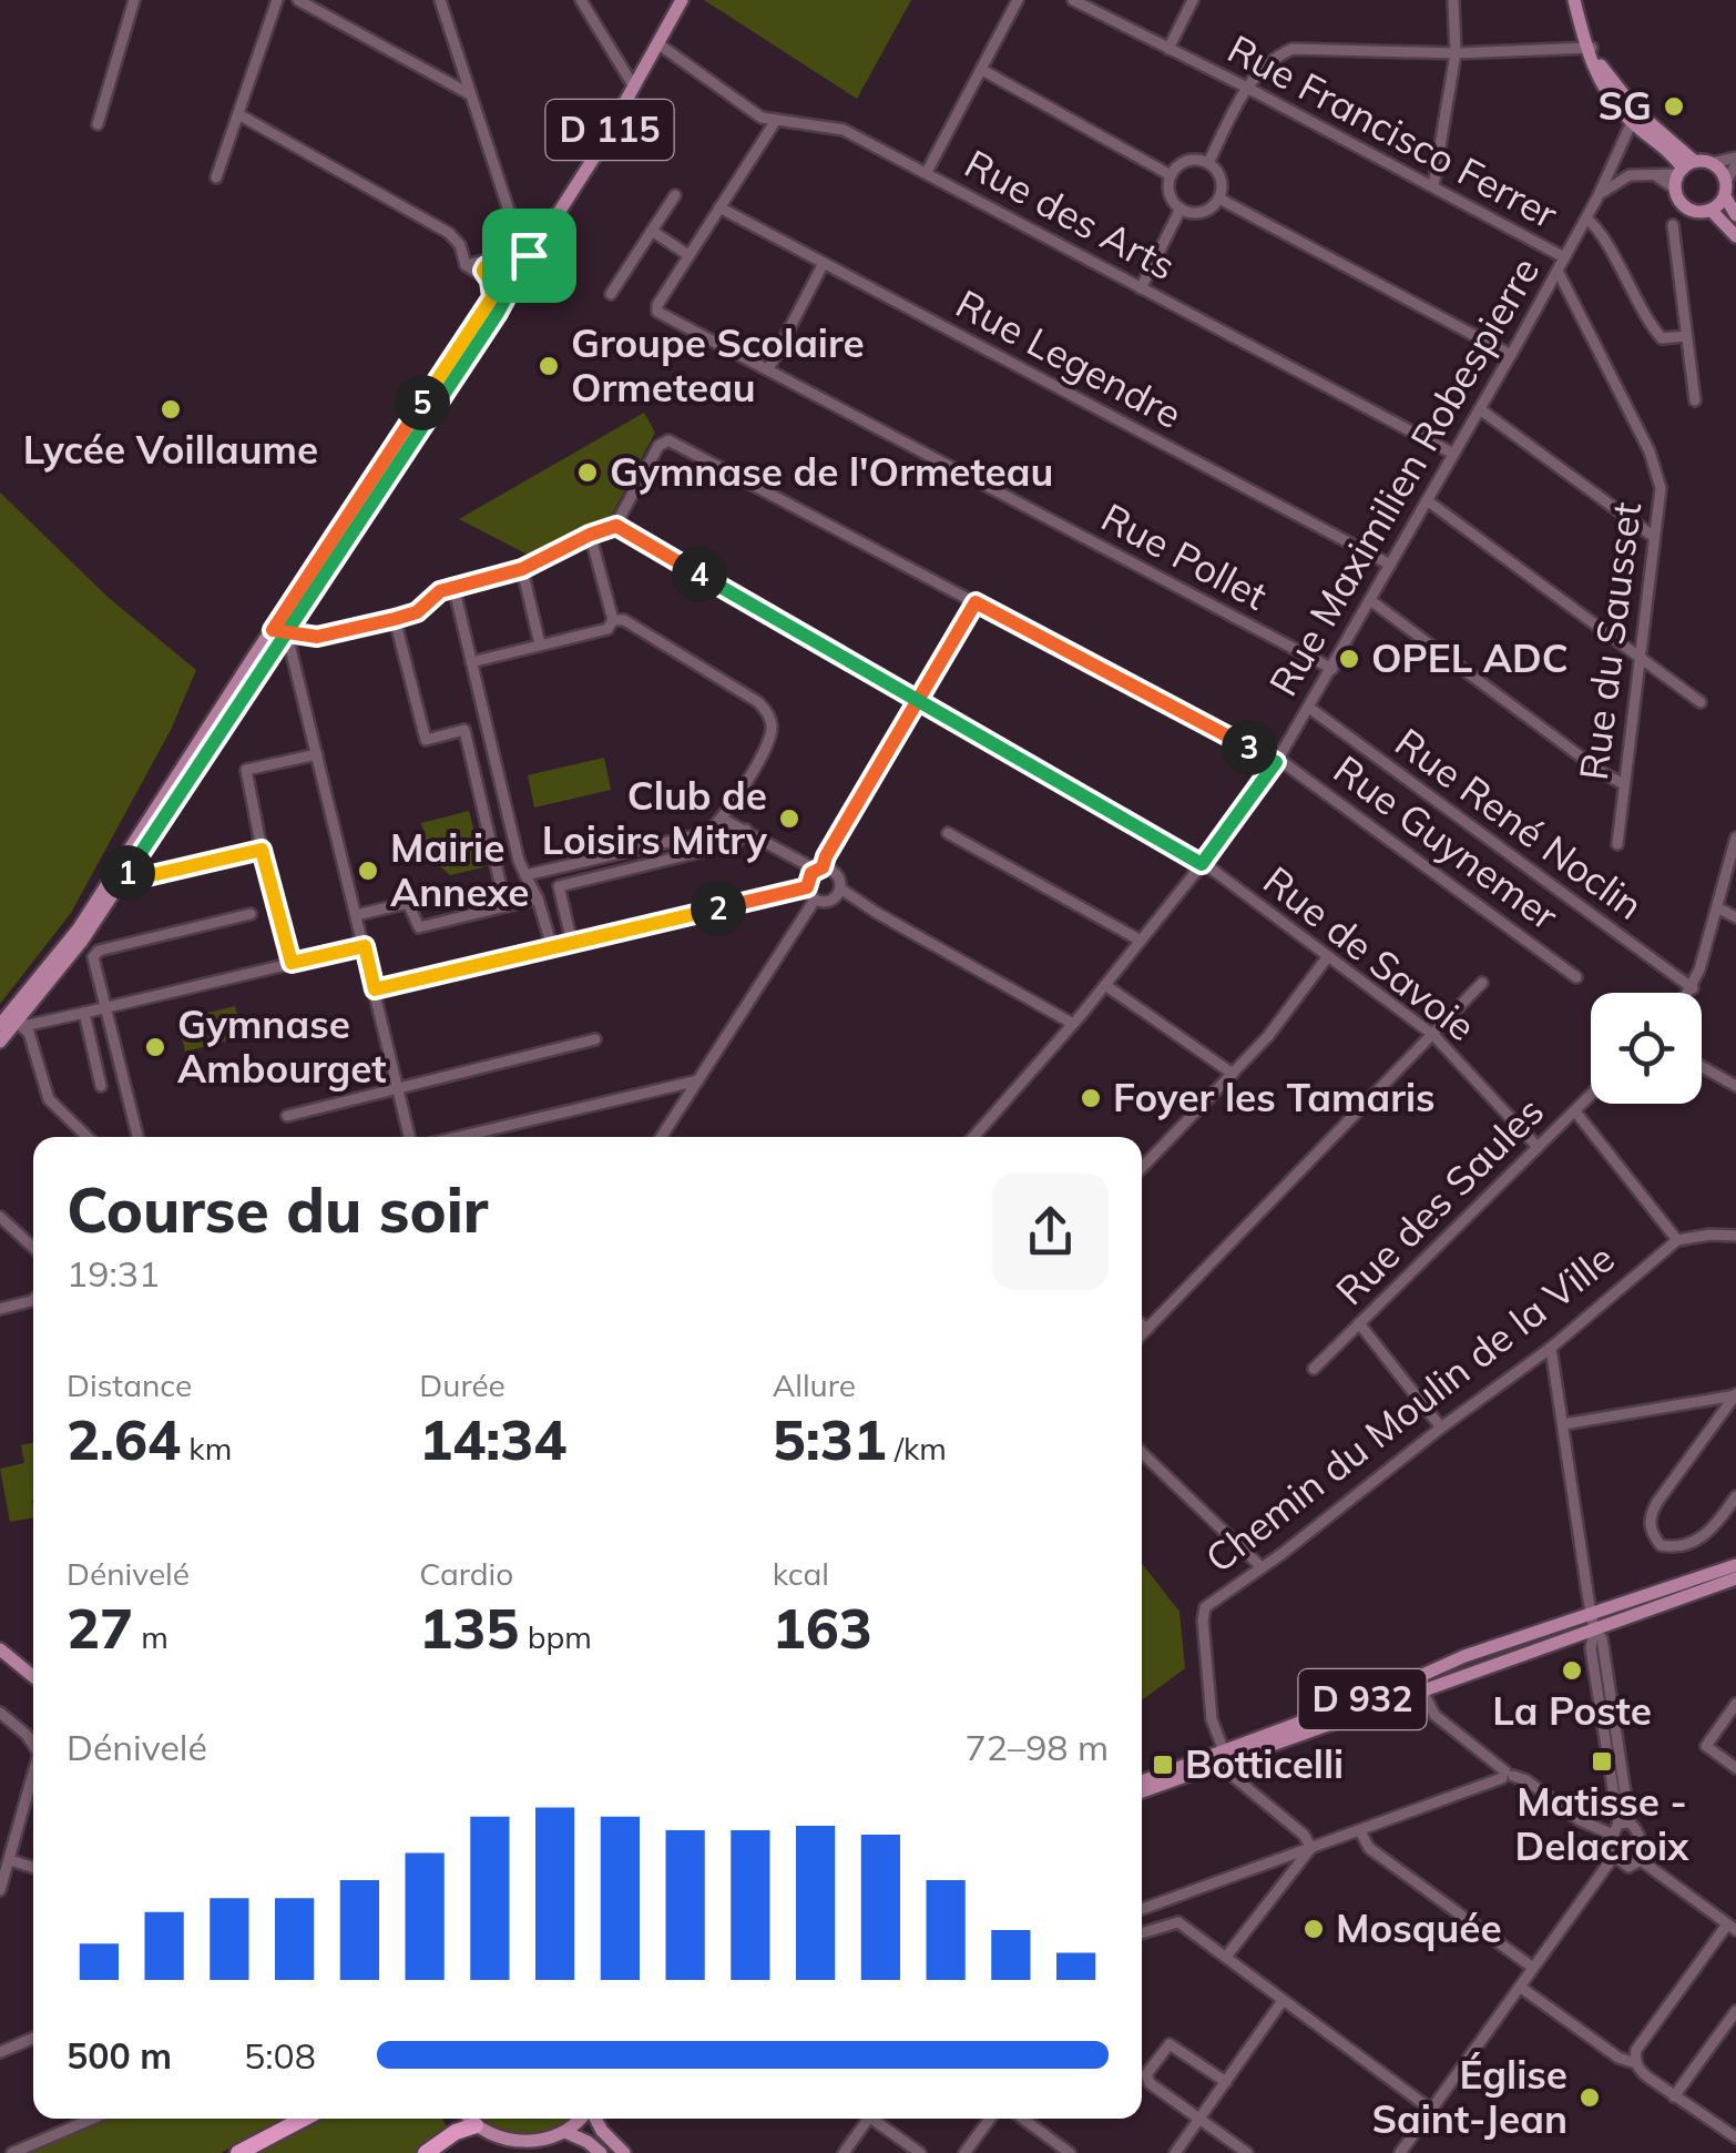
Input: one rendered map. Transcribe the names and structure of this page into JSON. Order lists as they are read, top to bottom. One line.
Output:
{"streets":{"main road":["D 115","D 932"],"street":["Rue Francisco Ferrer","Rue des Arts","Rue Legendre","Rue Maximilien Robespierre","Rue Pollet","Rue du Sausset","Rue René Noclin","Rue Guynemer","Rue de Savoie","Rue des Saules","Chemin du Moulin de la Ville"]},"crossings":[["D 115","Rue des Arts"],["Rue Francisco Ferrer","Rue Maximilien Robespierre"],["Rue des Arts","Rue Maximilien Robespierre"],["Rue Legendre","Rue Maximilien Robespierre"],["Rue Maximilien Robespierre","Rue Pollet"],["Rue Maximilien Robespierre","Rue du Sausset"],["Rue Maximilien Robespierre","Rue René Noclin"],["Rue Maximilien Robespierre","Rue Guynemer"],["Rue Maximilien Robespierre","Rue de Savoie"],["Rue Guynemer","Rue de Savoie"],["Rue de Savoie","Rue des Saules"],["Chemin du Moulin de la Ville","D 932"]],"places":{"other":["SG","Groupe Scolaire Ormeteau","Lycée Voillaume","Gymnase de l'Ormeteau","OPEL ADC","Club de Loisirs Mitry","Mairie Annexe","Gymnase Ambourget","Foyer les Tamaris","La Poste","Mosquée","Église Saint-Jean"],"transit":["Matisse - Delacroix","Botticelli"]},"page":{"pins":["5","4","3","1","2"],"heading":["Course du soir","19:31"],"stats":[["Distance","2.64 km"],["Durée","14:34"],["Allure","5:31 /km"],["Dénivelé","27 m"],["Cardio","135 bpm"],["kcal","163"]],"chart":["Dénivelé","72–98 m"],"list":[{"name":"500 m","note":"5:08"}]}}
